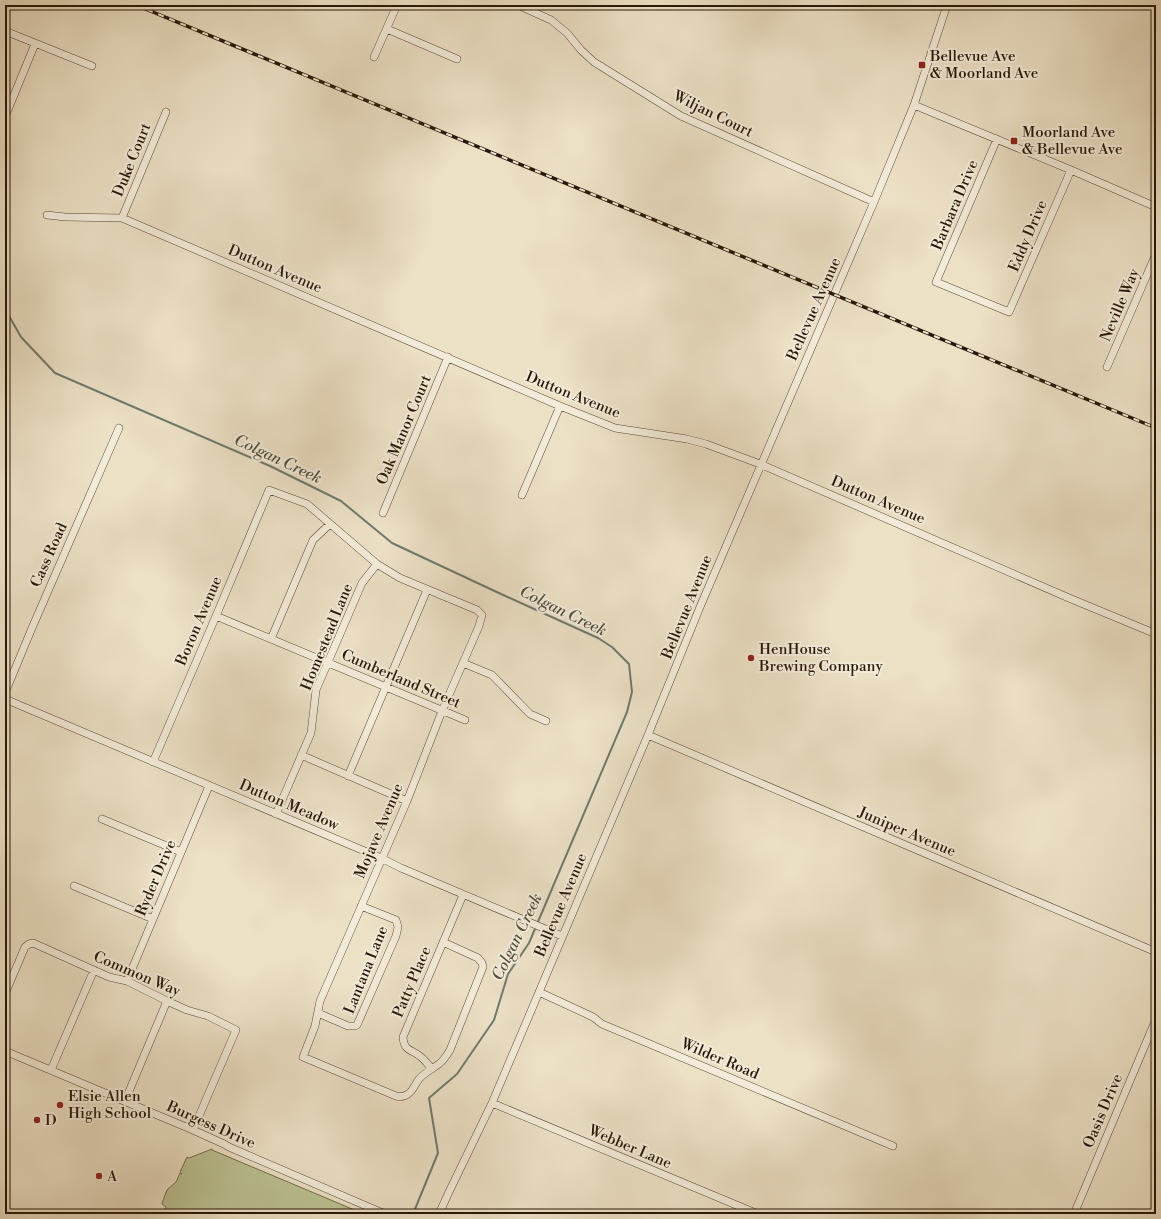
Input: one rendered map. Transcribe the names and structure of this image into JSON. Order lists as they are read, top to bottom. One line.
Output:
{"streets":{"street":["Wiljan Court","Duke Court","Barbara Drive","Eddy Drive","Dutton Avenue","Neville Way","Bellevue Avenue","Oak Manor Court","Cass Road","Boron Avenue","Homestead Lane","Cumberland Street","Dutton Meadow","Mojave Avenue","Juniper Avenue","Ryder Drive","Lantana Lane","Common Way","Patty Place","Wilder Road","Oasis Drive","Burgess Drive","Webber Lane"]},"crossings":[["Wiljan Court","Bellevue Avenue"],["Duke Court","Dutton Avenue"],["Barbara Drive","Eddy Drive"],["Dutton Avenue","Bellevue Avenue"],["Dutton Avenue","Oak Manor Court"],["Bellevue Avenue","Dutton Meadow"],["Bellevue Avenue","Juniper Avenue"],["Bellevue Avenue","Wilder Road"],["Bellevue Avenue","Webber Lane"],["Boron Avenue","Cumberland Street"],["Boron Avenue","Dutton Meadow"],["Homestead Lane","Cumberland Street"],["Homestead Lane","Dutton Meadow"],["Cumberland Street","Mojave Avenue"],["Dutton Meadow","Mojave Avenue"],["Dutton Meadow","Ryder Drive"],["Dutton Meadow","Patty Place"],["Mojave Avenue","Lantana Lane"],["Mojave Avenue","Patty Place"],["Ryder Drive","Common Way"],["Common Way","Burgess Drive"]],"water":["Colgan Creek"],"places":{"transit":["Bellevue Ave & Moorland Ave","Moorland Ave & Bellevue Ave"],"other":["HenHouse Brewing Company","Elsie Allen High School","D","A"]}}
